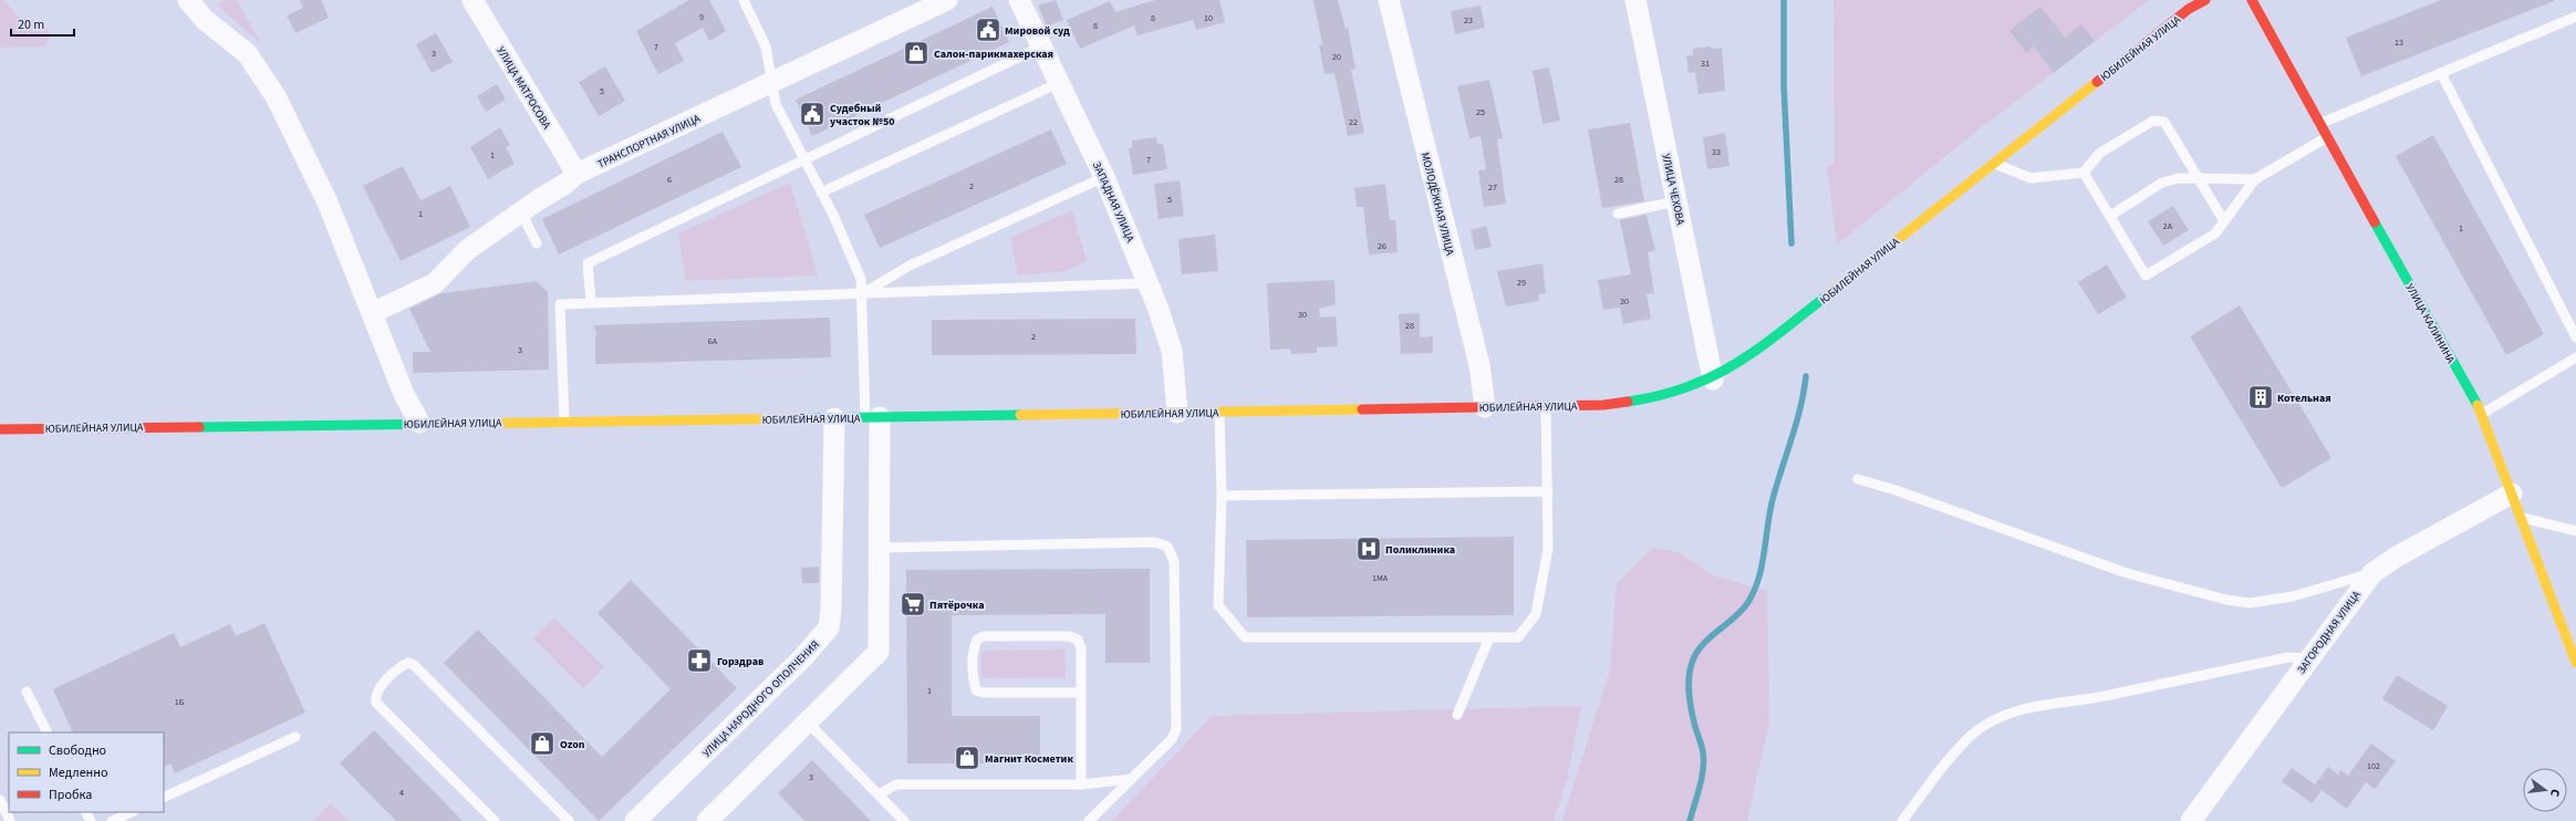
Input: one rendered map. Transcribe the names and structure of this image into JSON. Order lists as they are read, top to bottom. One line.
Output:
{"streets":{"main road":["ЮБИЛЕЙНАЯ УЛИЦА","УЛИЦА КАЛИНИНА"],"street":["УЛИЦА МАТРОСОВА","ТРАНСПОРТНАЯ УЛИЦА","УЛИЦА ЧЕХОВА","ЗАПАДНАЯ УЛИЦА","МОЛОДЁЖНАЯ УЛИЦА","ЗАГОРОДНАЯ УЛИЦА","УЛИЦА НАРОДНОГО ОПОЛЧЕНИЯ"]},"crossings":[["ЮБИЛЕЙНАЯ УЛИЦА","УЛИЦА ЧЕХОВА"],["ЮБИЛЕЙНАЯ УЛИЦА","ЗАПАДНАЯ УЛИЦА"],["ЮБИЛЕЙНАЯ УЛИЦА","МОЛОДЁЖНАЯ УЛИЦА"],["ЮБИЛЕЙНАЯ УЛИЦА","УЛИЦА НАРОДНОГО ОПОЛЧЕНИЯ"],["УЛИЦА МАТРОСОВА","ТРАНСПОРТНАЯ УЛИЦА"],["УЛИЦА КАЛИНИНА","ЗАГОРОДНАЯ УЛИЦА"]],"places":{"public building":["Мировой суд","Судебный участок №50"],"shop":["Салон-парикмахерская","Ozon","Магнит Косметик"],"building":["Котельная"],"hospital":["Поликлиника"],"supermarket":["Пятёрочка"],"pharmacy":["Горздрав"]},"house_numbers":["9","8","10","23","8","13","7","3","20","31","5","25","22","33","1","7","6","28","2","27","5","1","2А","1","26","29","30","30","28","2","6А","3","1МА","1","1Б","102","3","4"],"legend":["Свободно","Медленно","Пробка"],"scale_bar":"20 m","north":"right"}
